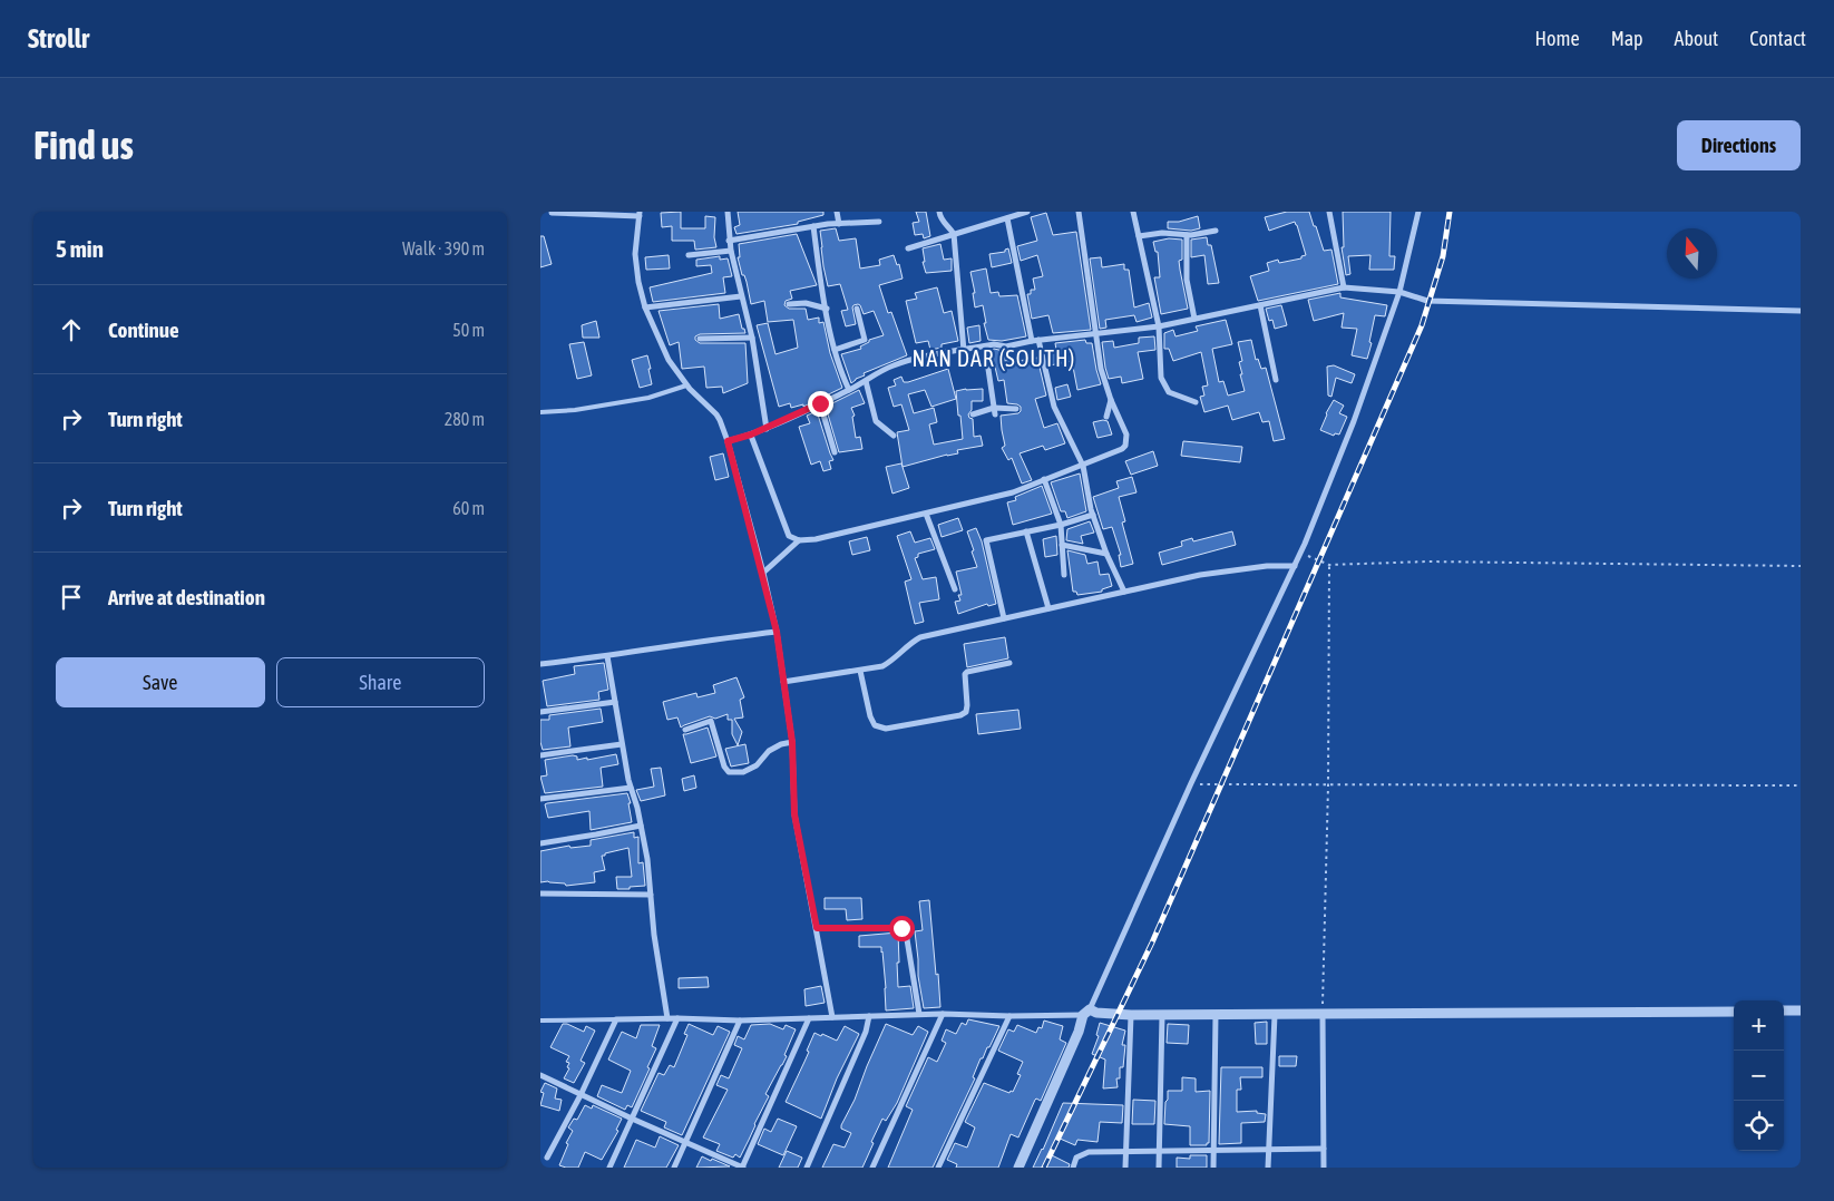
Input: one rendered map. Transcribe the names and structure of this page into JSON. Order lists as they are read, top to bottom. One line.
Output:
{"districts":["NAN DAR (SOUTH)"],"north":"top","page":{"header":"Strollr","nav":["Home","Map","About","Contact"],"buttons":["Directions",["Save","Share"]],"title":"Find us","heading":["5 min","Walk · 390 m"],"list":[["Continue","50 m"],["Turn right","280 m"],["Turn right","60 m"],"Arrive at destination"],"map_buttons":["+","−"]}}
